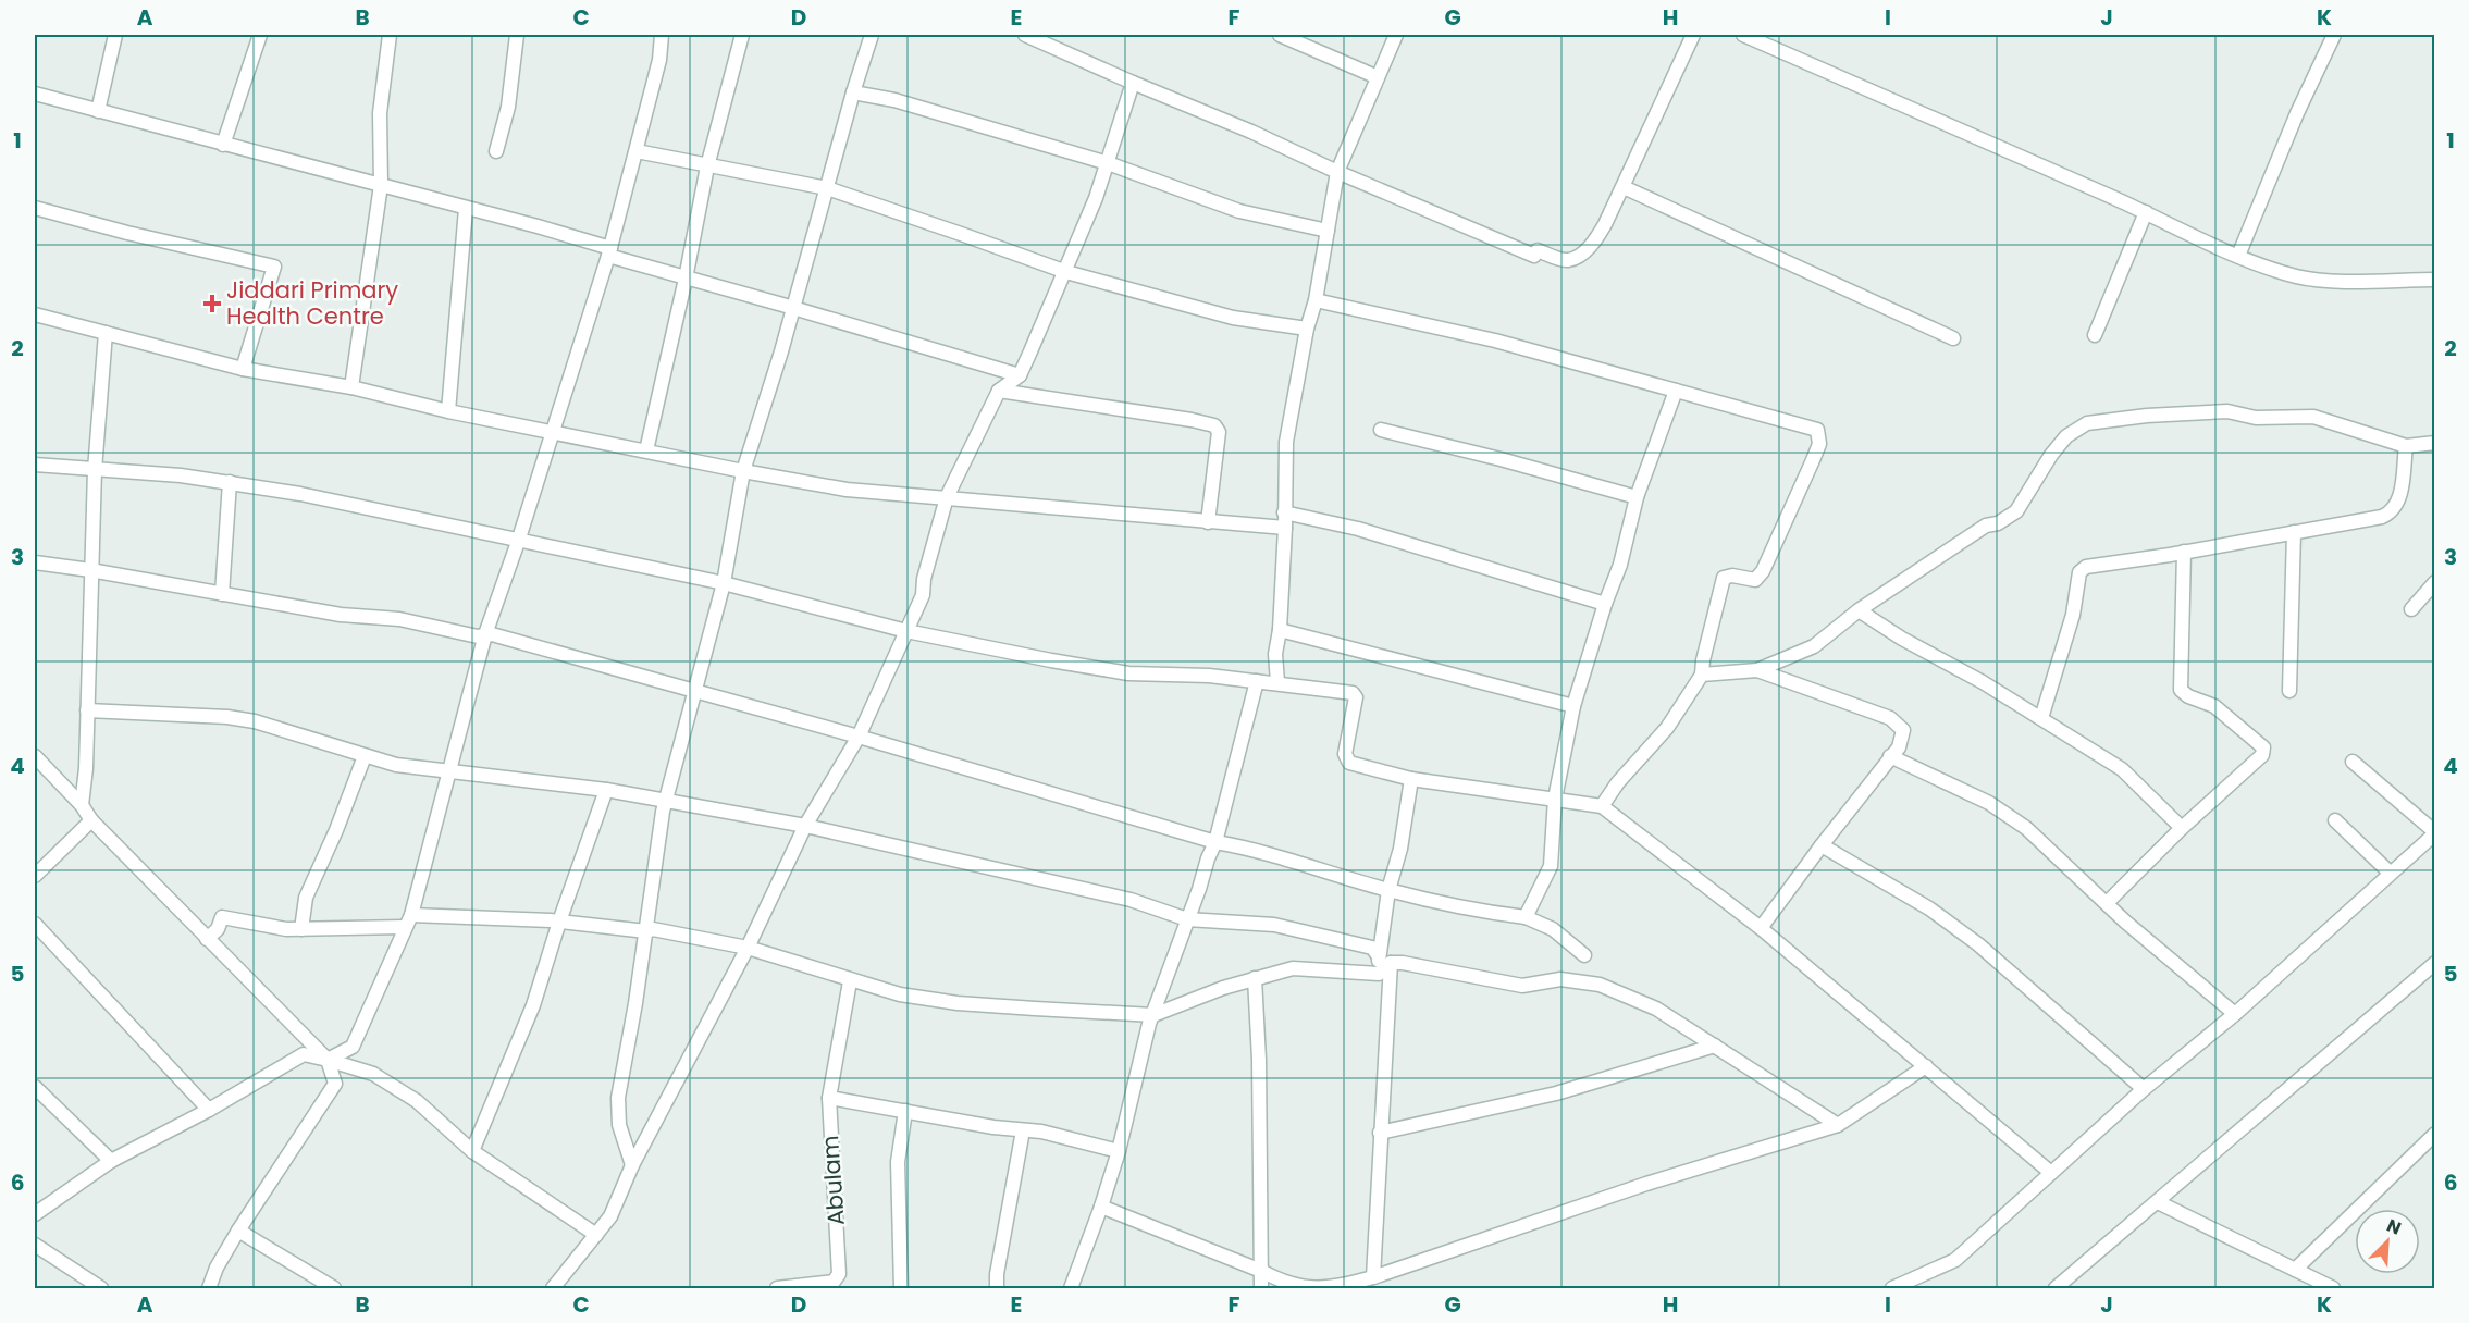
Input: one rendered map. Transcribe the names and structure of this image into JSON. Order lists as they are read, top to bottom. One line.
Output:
{"streets":{"street":["Abulam"]},"places":{"health":["Jiddari Primary Health Centre"]},"north":"top right","grid":{"columns":["A","B","C","D","E","F","G","H","I","J","K"],"rows":["1","2","3","4","5","6"]}}
